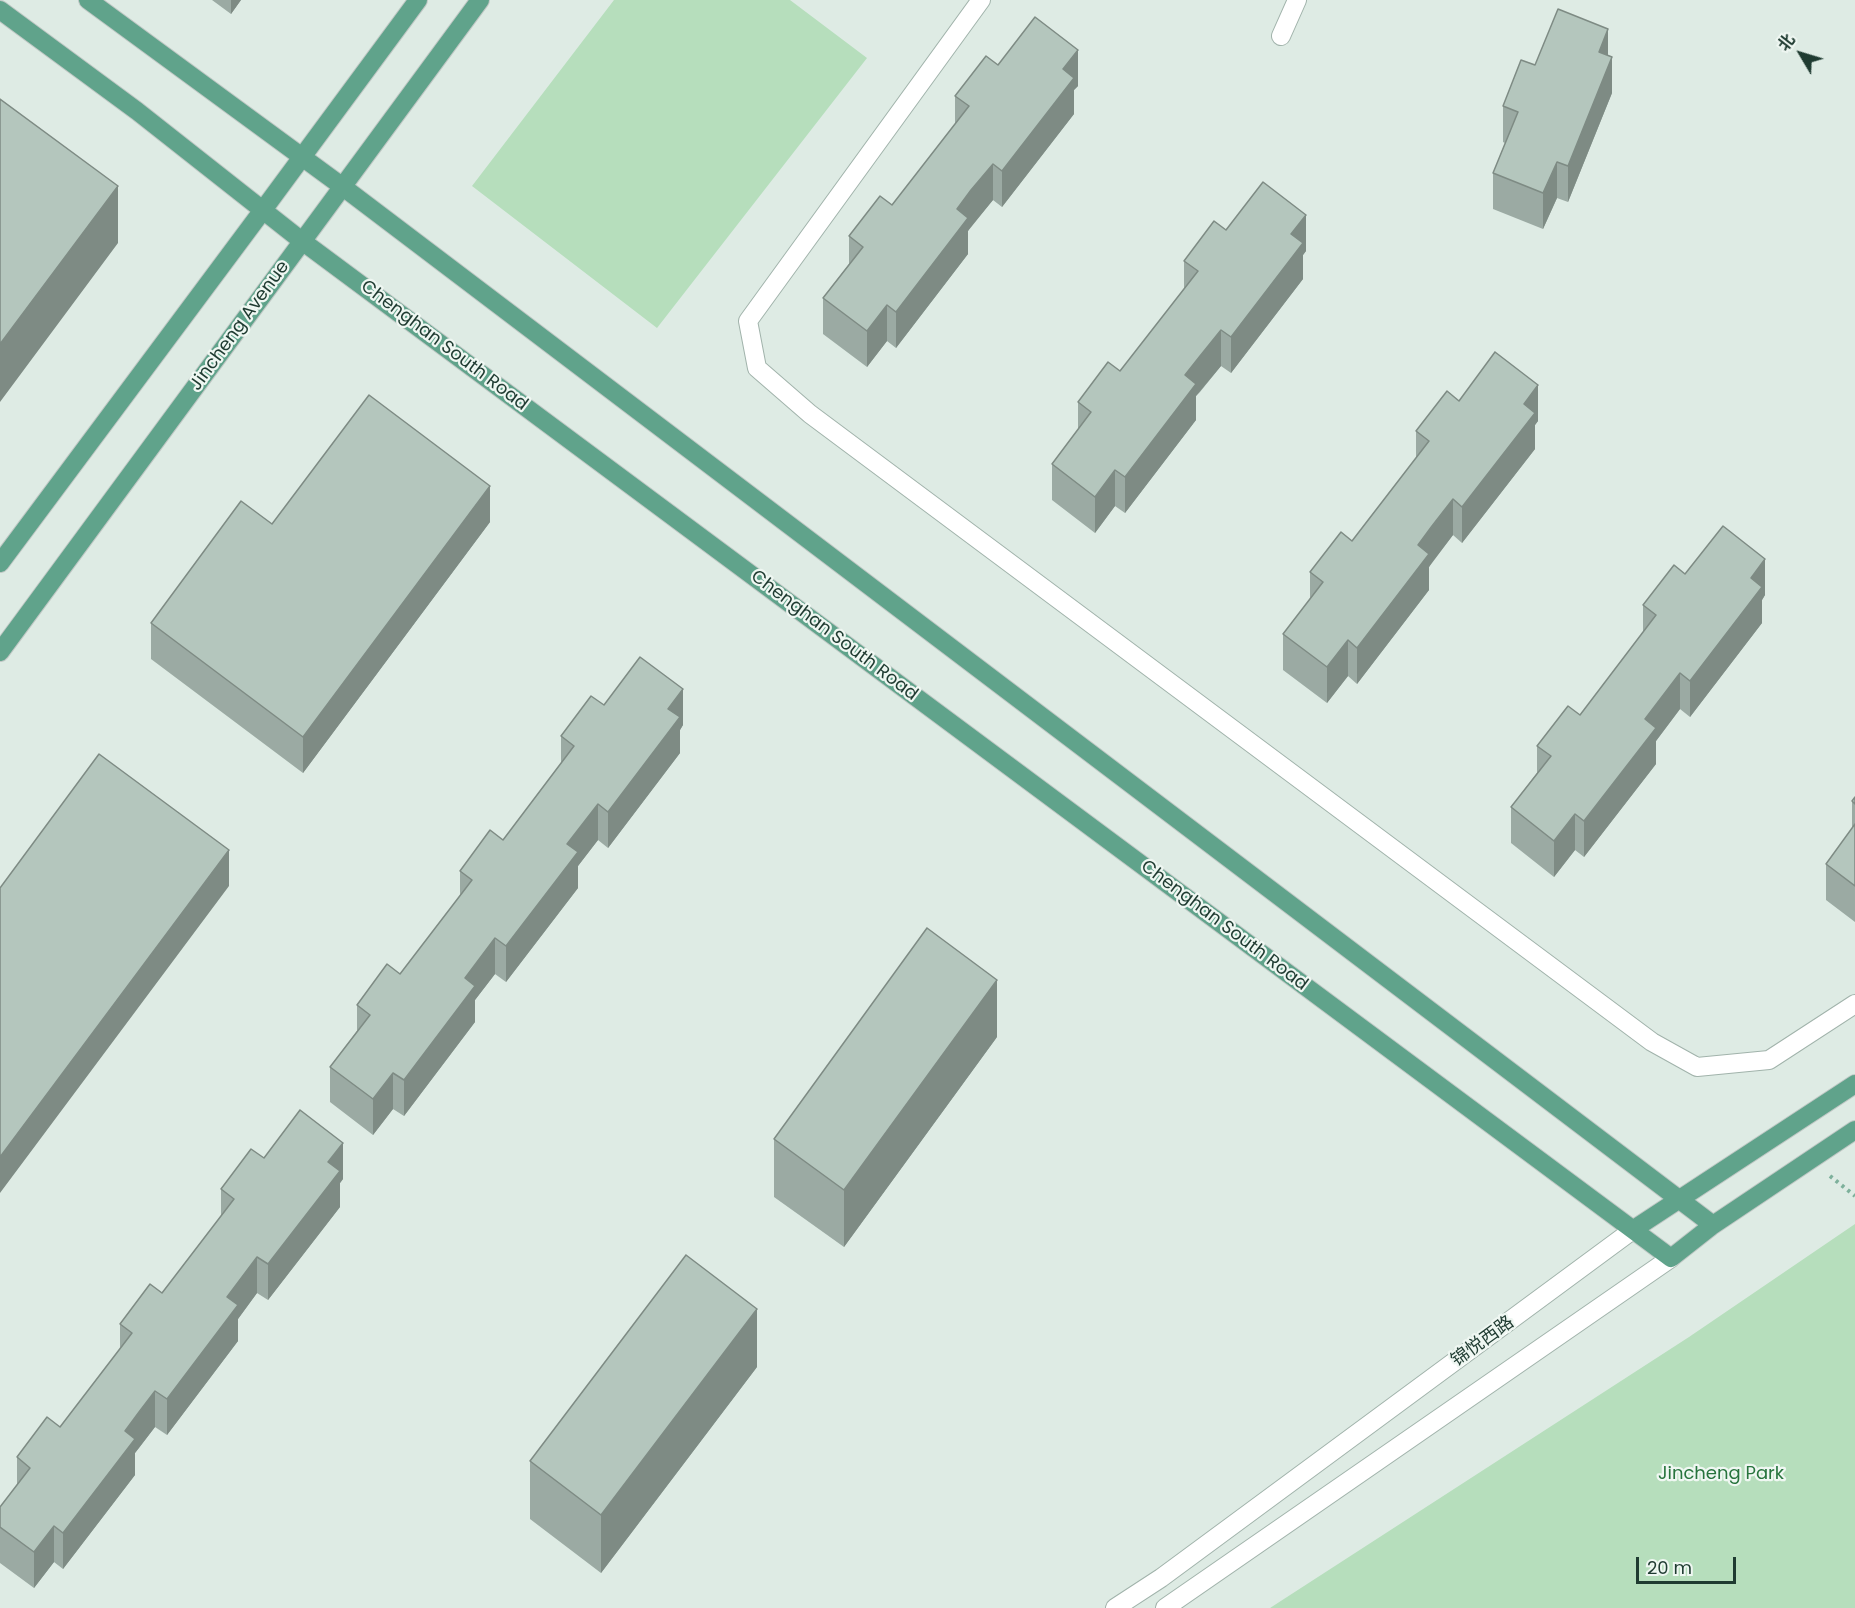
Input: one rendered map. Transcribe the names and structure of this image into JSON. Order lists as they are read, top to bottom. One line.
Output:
{"streets":{"main road":["Jincheng Avenue","Chenghan South Road","锦悦西路"]},"crossings":[["Jincheng Avenue","Chenghan South Road"],["Chenghan South Road","锦悦西路"]],"parks":["Jincheng Park"],"scale_bar":"20 m","north":"top left"}
